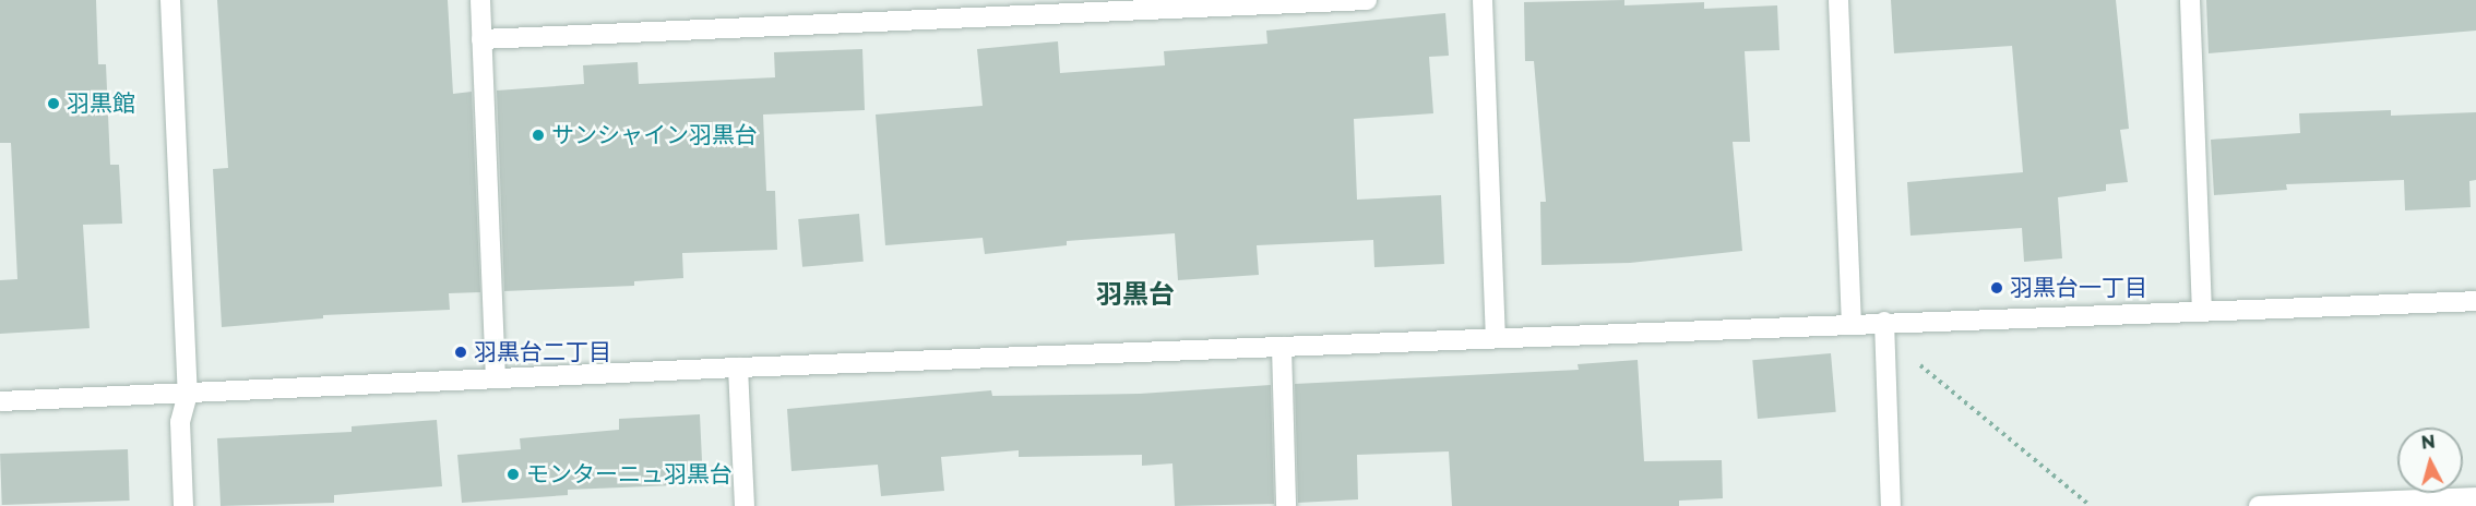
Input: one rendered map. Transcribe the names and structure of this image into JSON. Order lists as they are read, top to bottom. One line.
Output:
{"districts":["羽黒台"],"places":["羽黒館","サンシャイン羽黒台","羽黒台一丁目","羽黒台二丁目","モンターニュ羽黒台"],"north":"top"}
